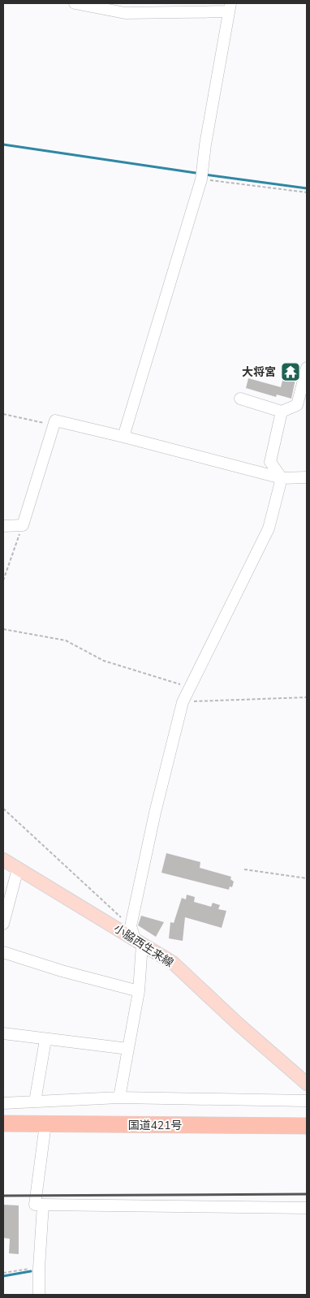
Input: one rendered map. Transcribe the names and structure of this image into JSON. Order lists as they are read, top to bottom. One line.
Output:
{"streets":{"highway":["国道421号"],"main road":["小脇西生来線"]},"places":{"temple":["大将宮"]}}
